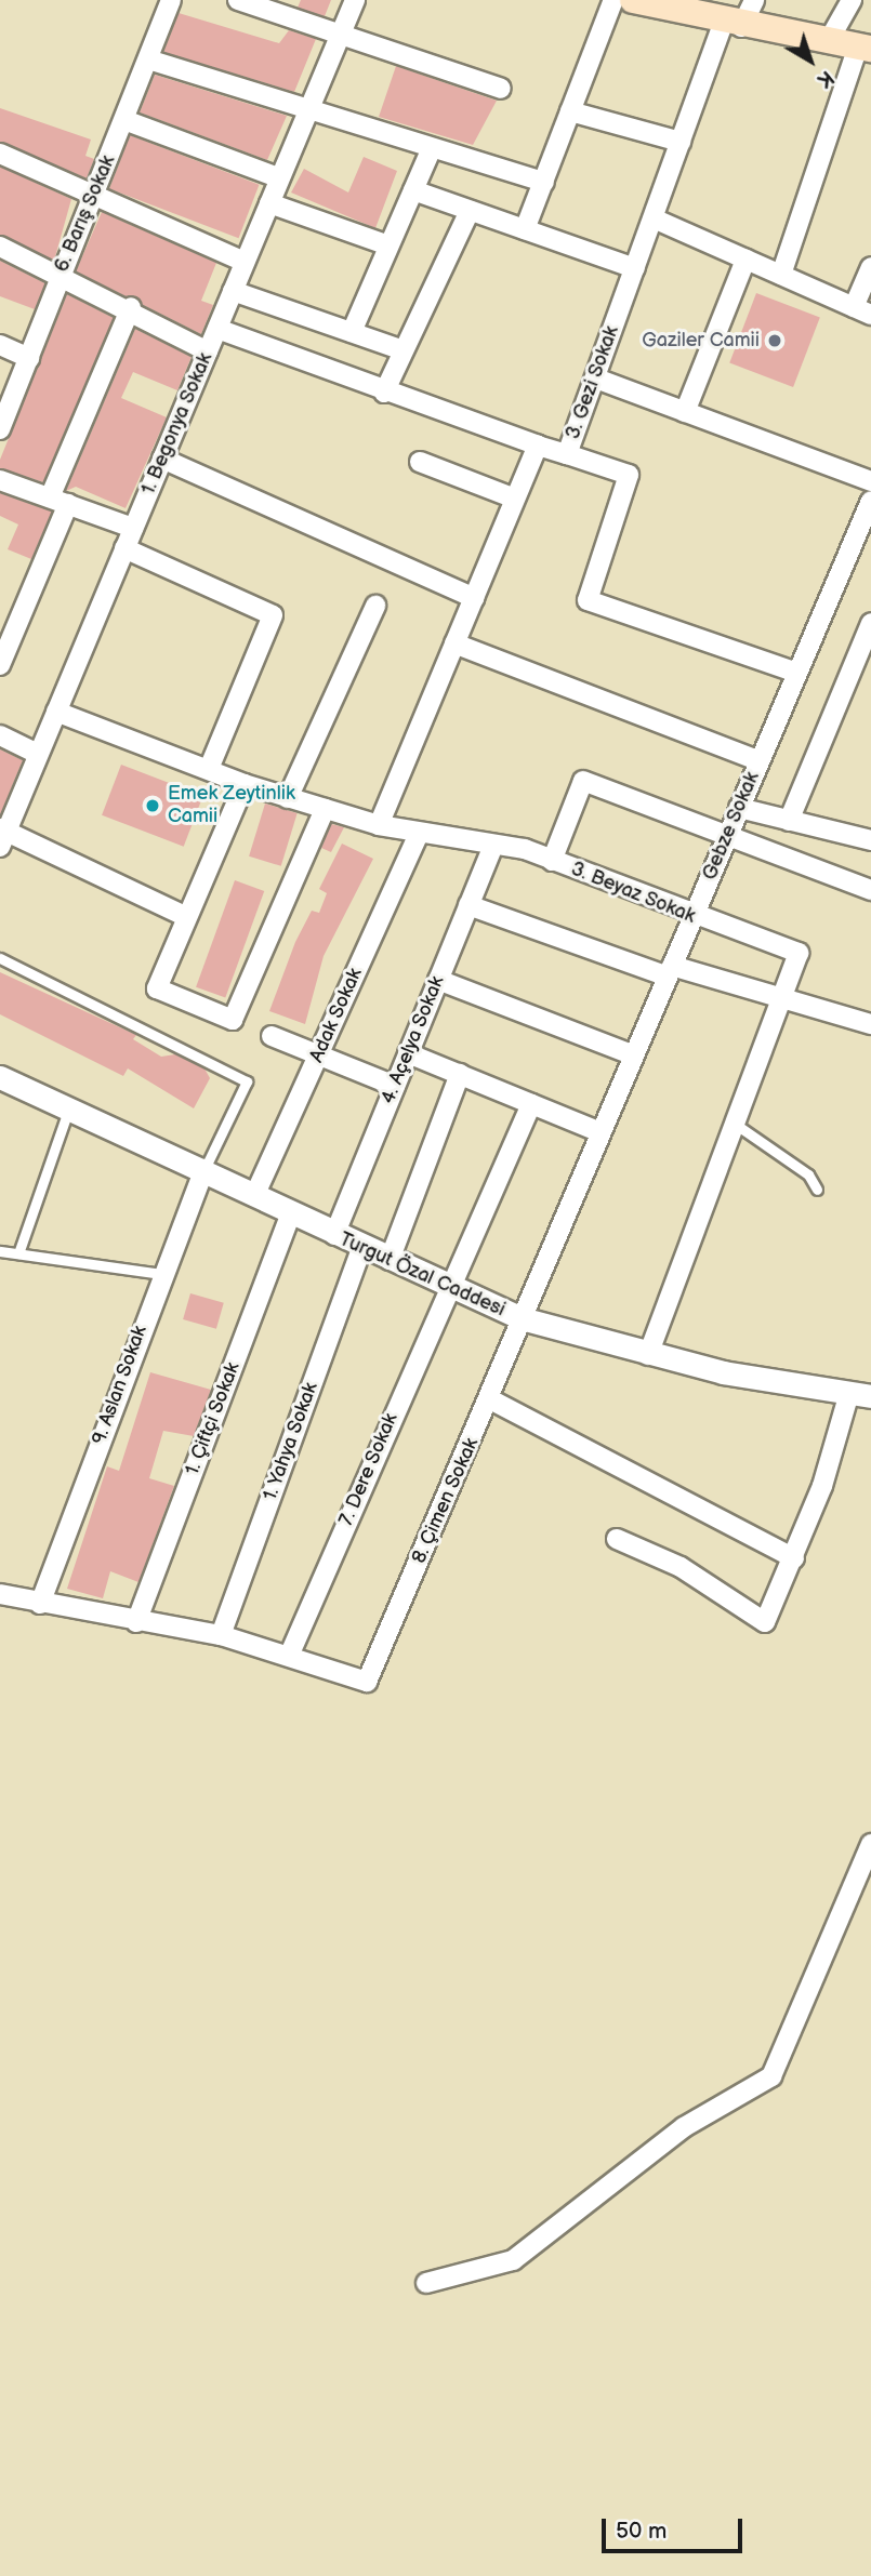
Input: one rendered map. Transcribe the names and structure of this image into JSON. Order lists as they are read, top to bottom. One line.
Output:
{"streets":{"street":["6. Barış Sokak","3. Gezi Sokak","1. Begonya Sokak","Gebze Sokak","3. Beyaz Sokak","Adak Sokak","4. Açelya Sokak","Turgut Özal Caddesi","9. Aslan Sokak","1. Çiftçi Sokak","1. Yahya Sokak","7. Dere Sokak","8. Çimen Sokak"]},"crossings":[["3. Gezi Sokak","3. Beyaz Sokak"],["1. Begonya Sokak","3. Beyaz Sokak"],["Gebze Sokak","3. Beyaz Sokak"],["Gebze Sokak","Turgut Özal Caddesi"],["Gebze Sokak","8. Çimen Sokak"],["3. Beyaz Sokak","Adak Sokak"],["3. Beyaz Sokak","4. Açelya Sokak"],["3. Beyaz Sokak","Turgut Özal Caddesi"],["Adak Sokak","Turgut Özal Caddesi"],["4. Açelya Sokak","Turgut Özal Caddesi"],["Turgut Özal Caddesi","9. Aslan Sokak"],["Turgut Özal Caddesi","1. Çiftçi Sokak"],["Turgut Özal Caddesi","1. Yahya Sokak"],["Turgut Özal Caddesi","7. Dere Sokak"],["Turgut Özal Caddesi","8. Çimen Sokak"],["7. Dere Sokak","8. Çimen Sokak"]],"places":["Gaziler Camii","Emek Zeytinlik Camii"],"scale_bar":"50 m","north":"bottom right"}
